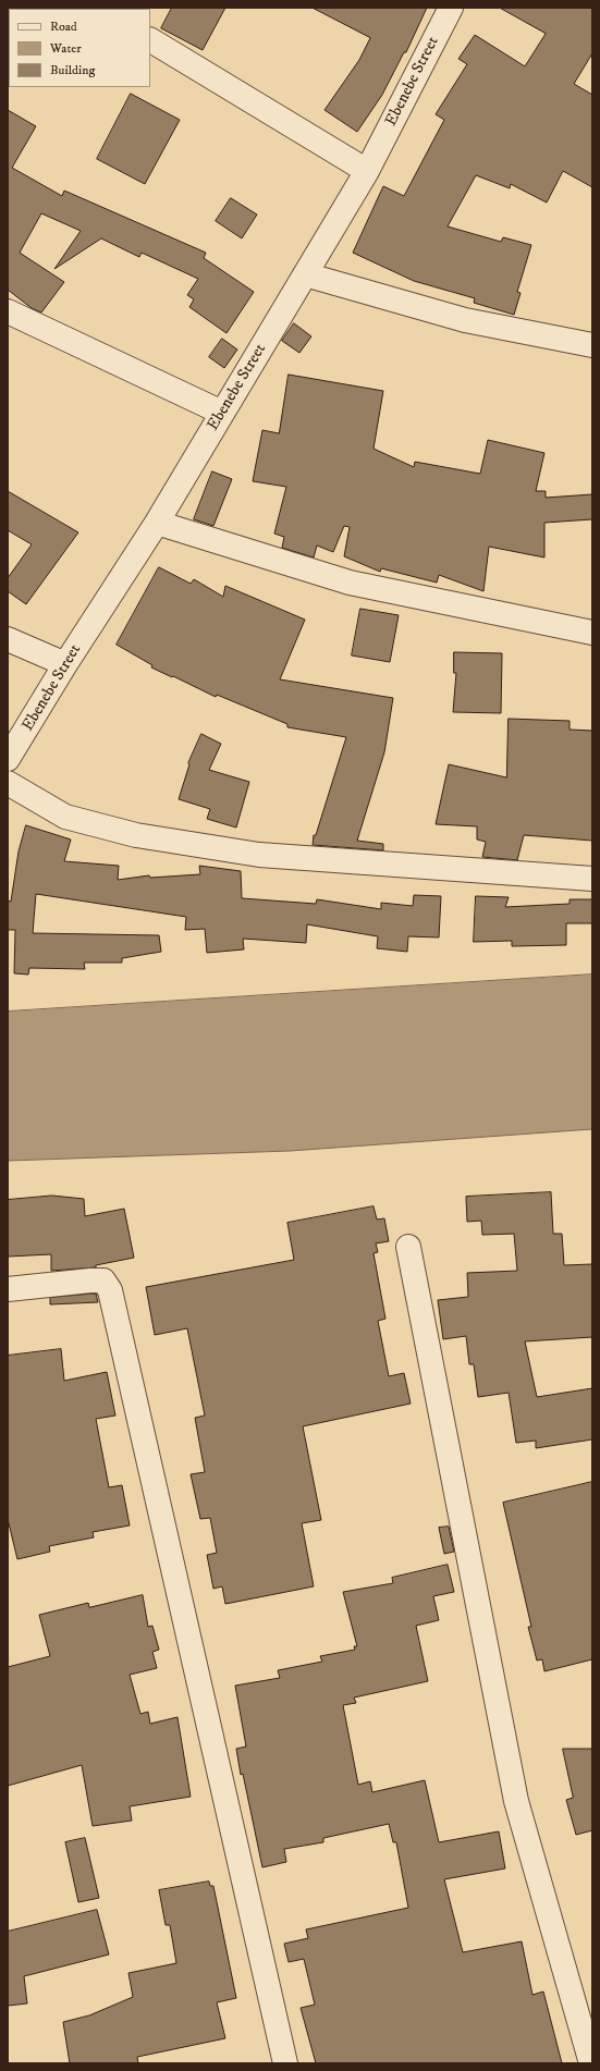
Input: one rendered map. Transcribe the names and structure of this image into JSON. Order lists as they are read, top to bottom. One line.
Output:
{"streets":{"street":["Ebenebe Street"]},"legend":["Road","Water","Building"]}
